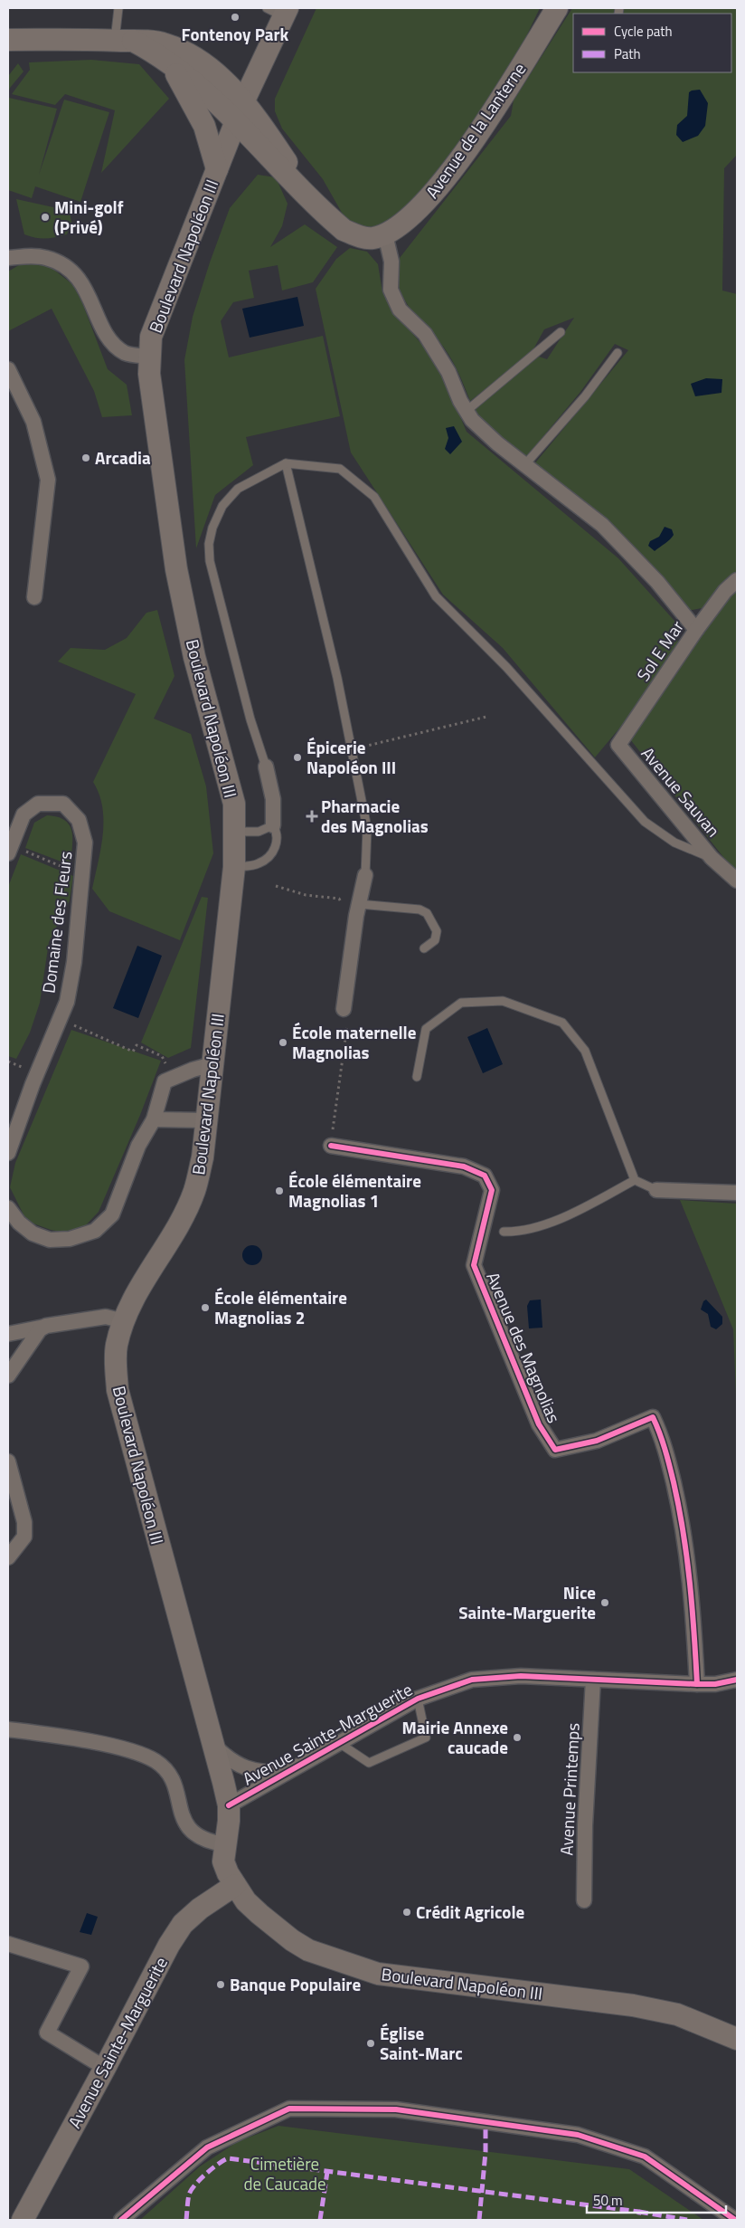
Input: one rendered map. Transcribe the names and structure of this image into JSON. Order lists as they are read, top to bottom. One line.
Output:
{"streets":{"main road":["Avenue de la Lanterne","Boulevard Napoléon III","Avenue Sainte-Marguerite"],"street":["Sol E Mar","Avenue Sauvan","Domaine des Fleurs","Avenue des Magnolias","Avenue Printemps"]},"crossings":[["Avenue de la Lanterne","Boulevard Napoléon III"],["Boulevard Napoléon III","Avenue Sainte-Marguerite"],["Sol E Mar","Avenue Sauvan"],["Avenue des Magnolias","Avenue Sainte-Marguerite"],["Avenue Sainte-Marguerite","Avenue Printemps"]],"parks":["Cimetière de Caucade"],"places":{"other":["Fontenoy Park","Mini-golf (Privé)","Arcadia","Épicerie Napoléon III","École maternelle Magnolias","École élémentaire Magnolias 1","École élémentaire Magnolias 2","Nice Sainte-Marguerite","Mairie Annexe caucade","Crédit Agricole","Banque Populaire","Église Saint-Marc"],"health":["Pharmacie des Magnolias"]},"legend":["Cycle path","Path"],"scale_bar":"50 m"}
